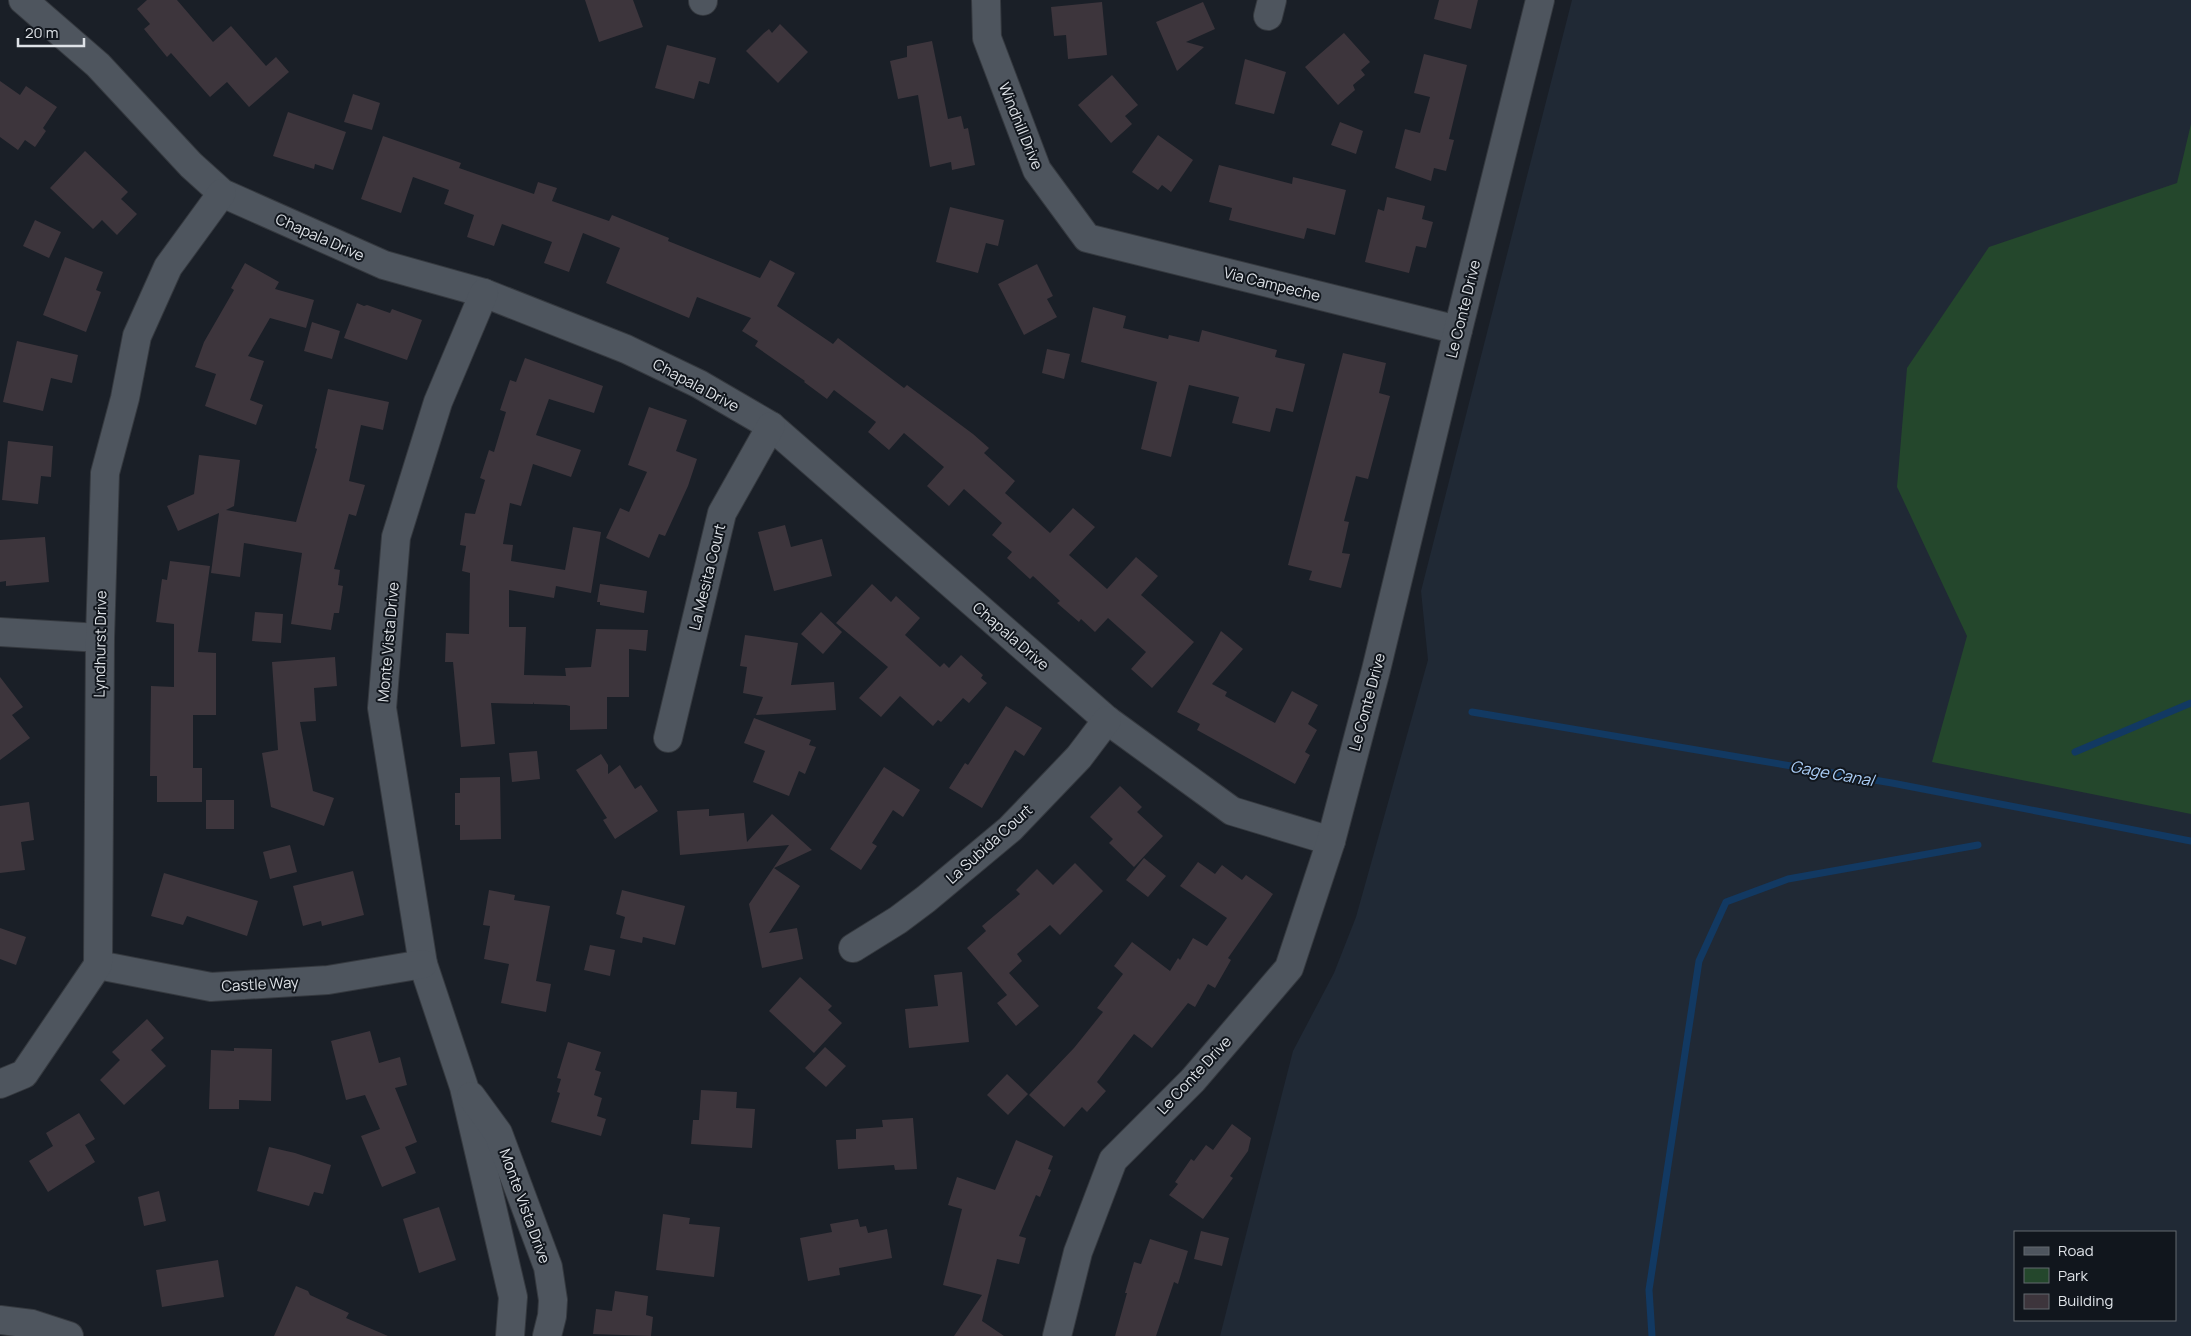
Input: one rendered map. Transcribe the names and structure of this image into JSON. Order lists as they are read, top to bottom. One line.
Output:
{"streets":{"street":["Windhill Drive","Chapala Drive","Via Campeche","Le Conte Drive","La Mesita Court","Monte Vista Drive","Lyndhurst Drive","La Subida Court","Castle Way"]},"crossings":[["Windhill Drive","Via Campeche"],["Chapala Drive","Le Conte Drive"],["Chapala Drive","La Mesita Court"],["Chapala Drive","Monte Vista Drive"],["Chapala Drive","Lyndhurst Drive"],["Chapala Drive","La Subida Court"],["Via Campeche","Le Conte Drive"],["Monte Vista Drive","Castle Way"],["Lyndhurst Drive","Castle Way"]],"water":["Gage Canal"],"legend":["Road","Park","Building"],"scale_bar":"20 m"}
